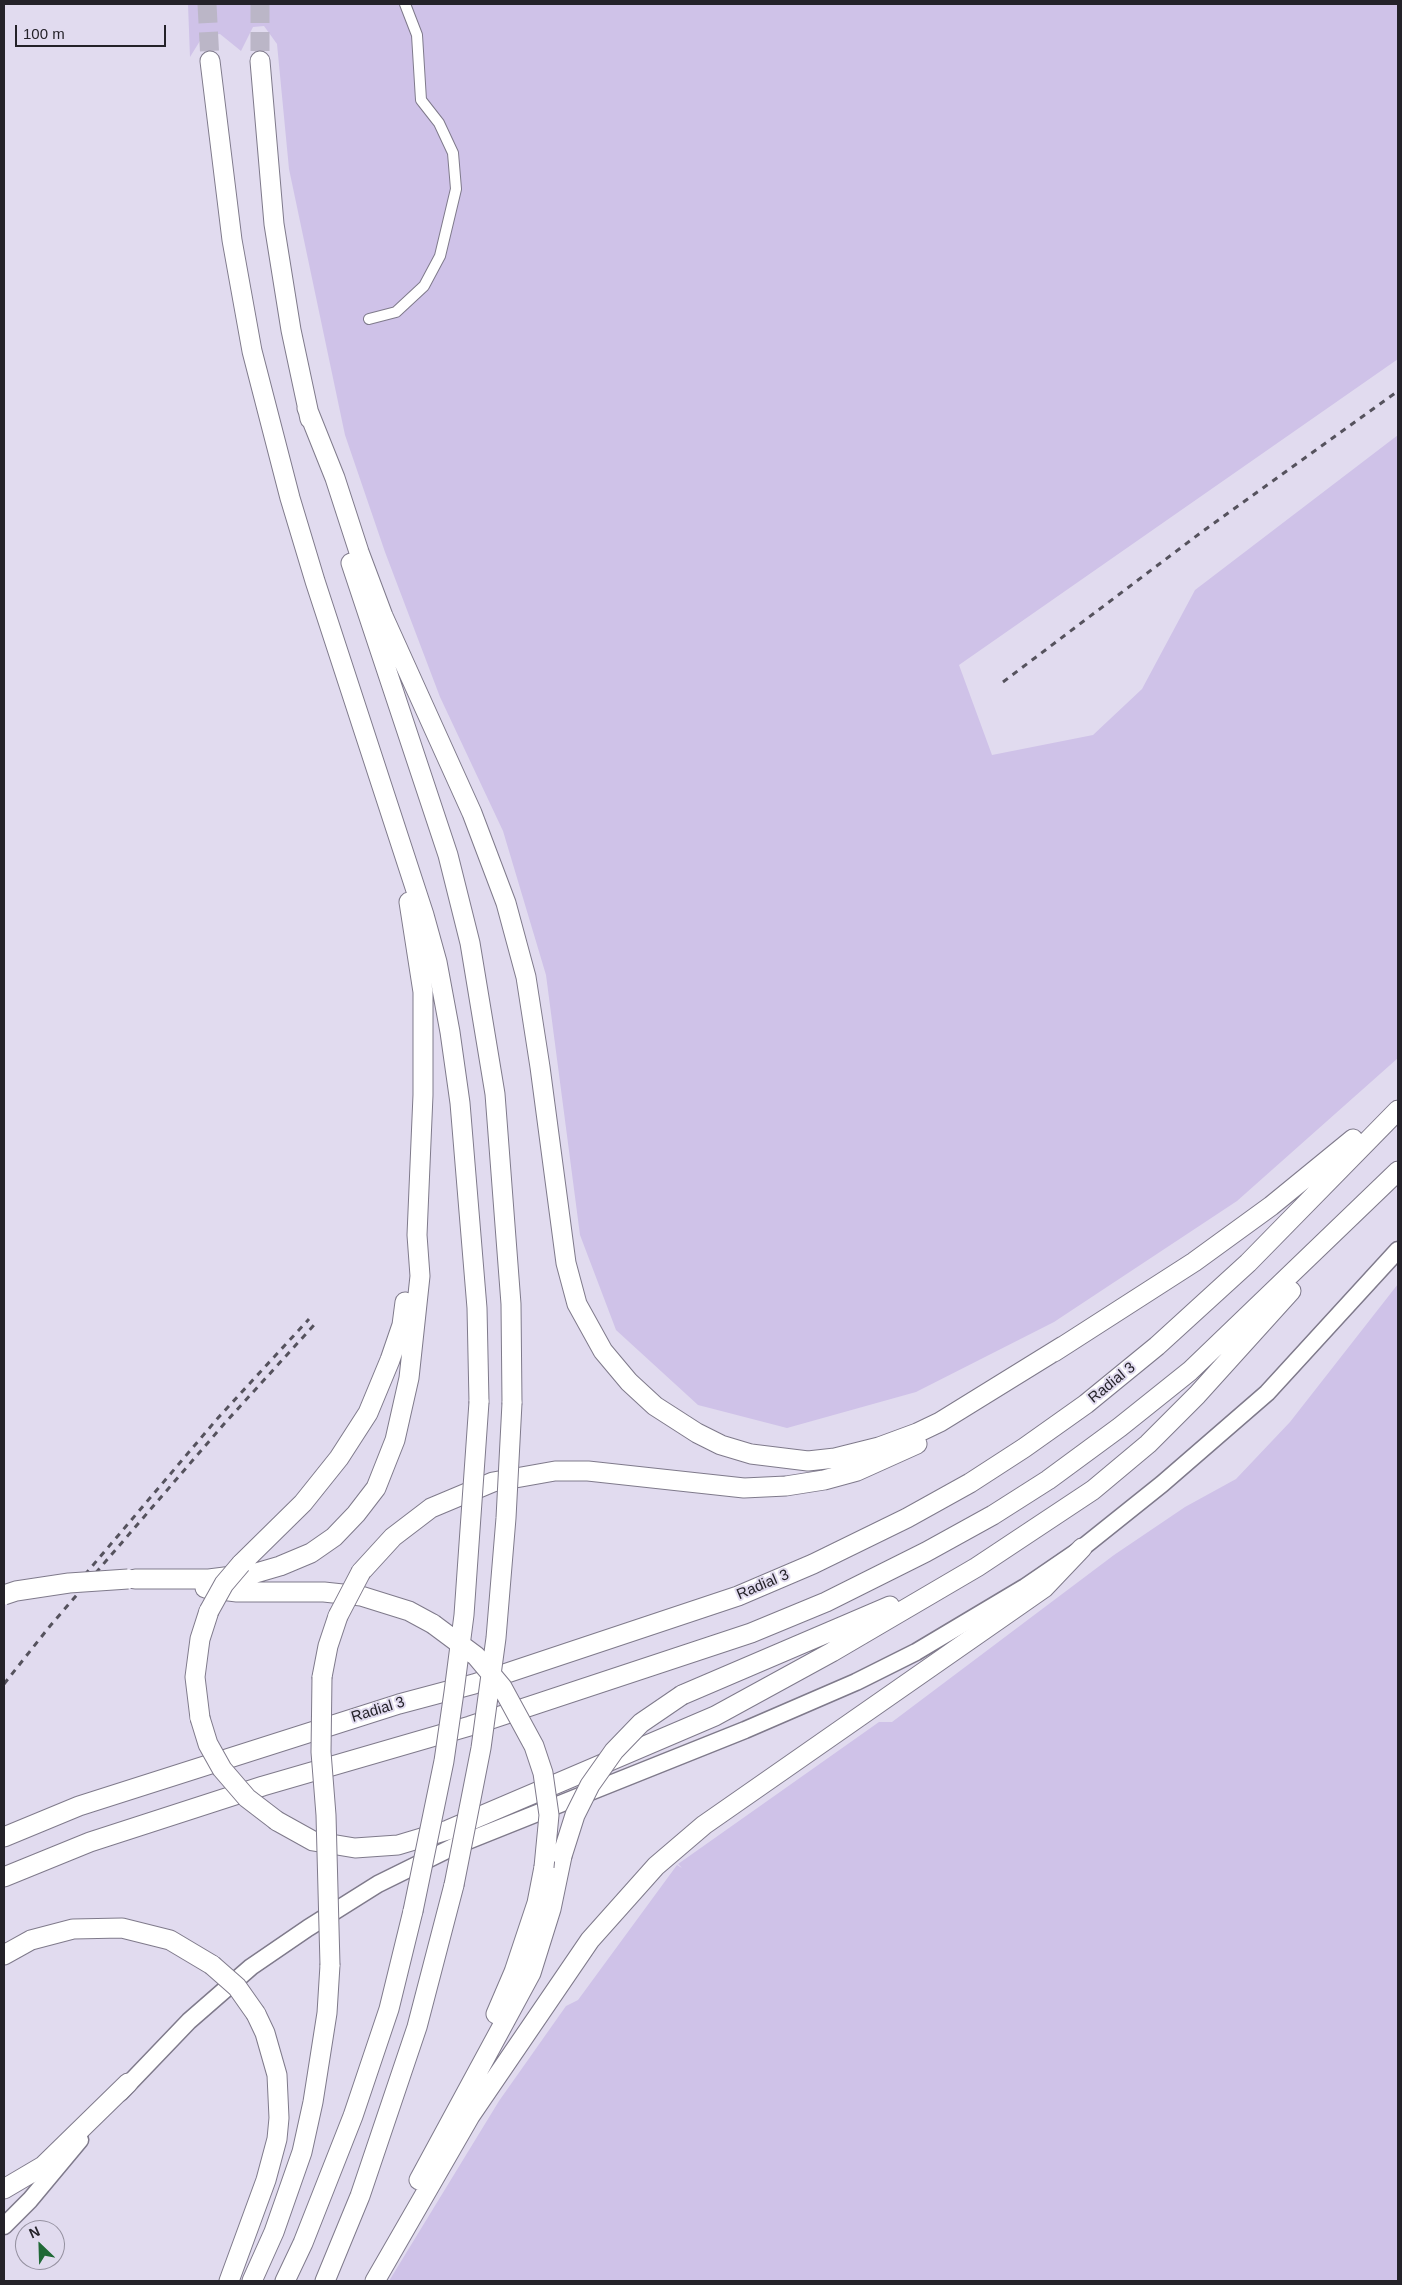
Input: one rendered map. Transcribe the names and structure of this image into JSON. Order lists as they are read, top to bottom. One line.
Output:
{"streets":{"highway":["Radial 3"]},"scale_bar":"100 m","north":"top left"}
